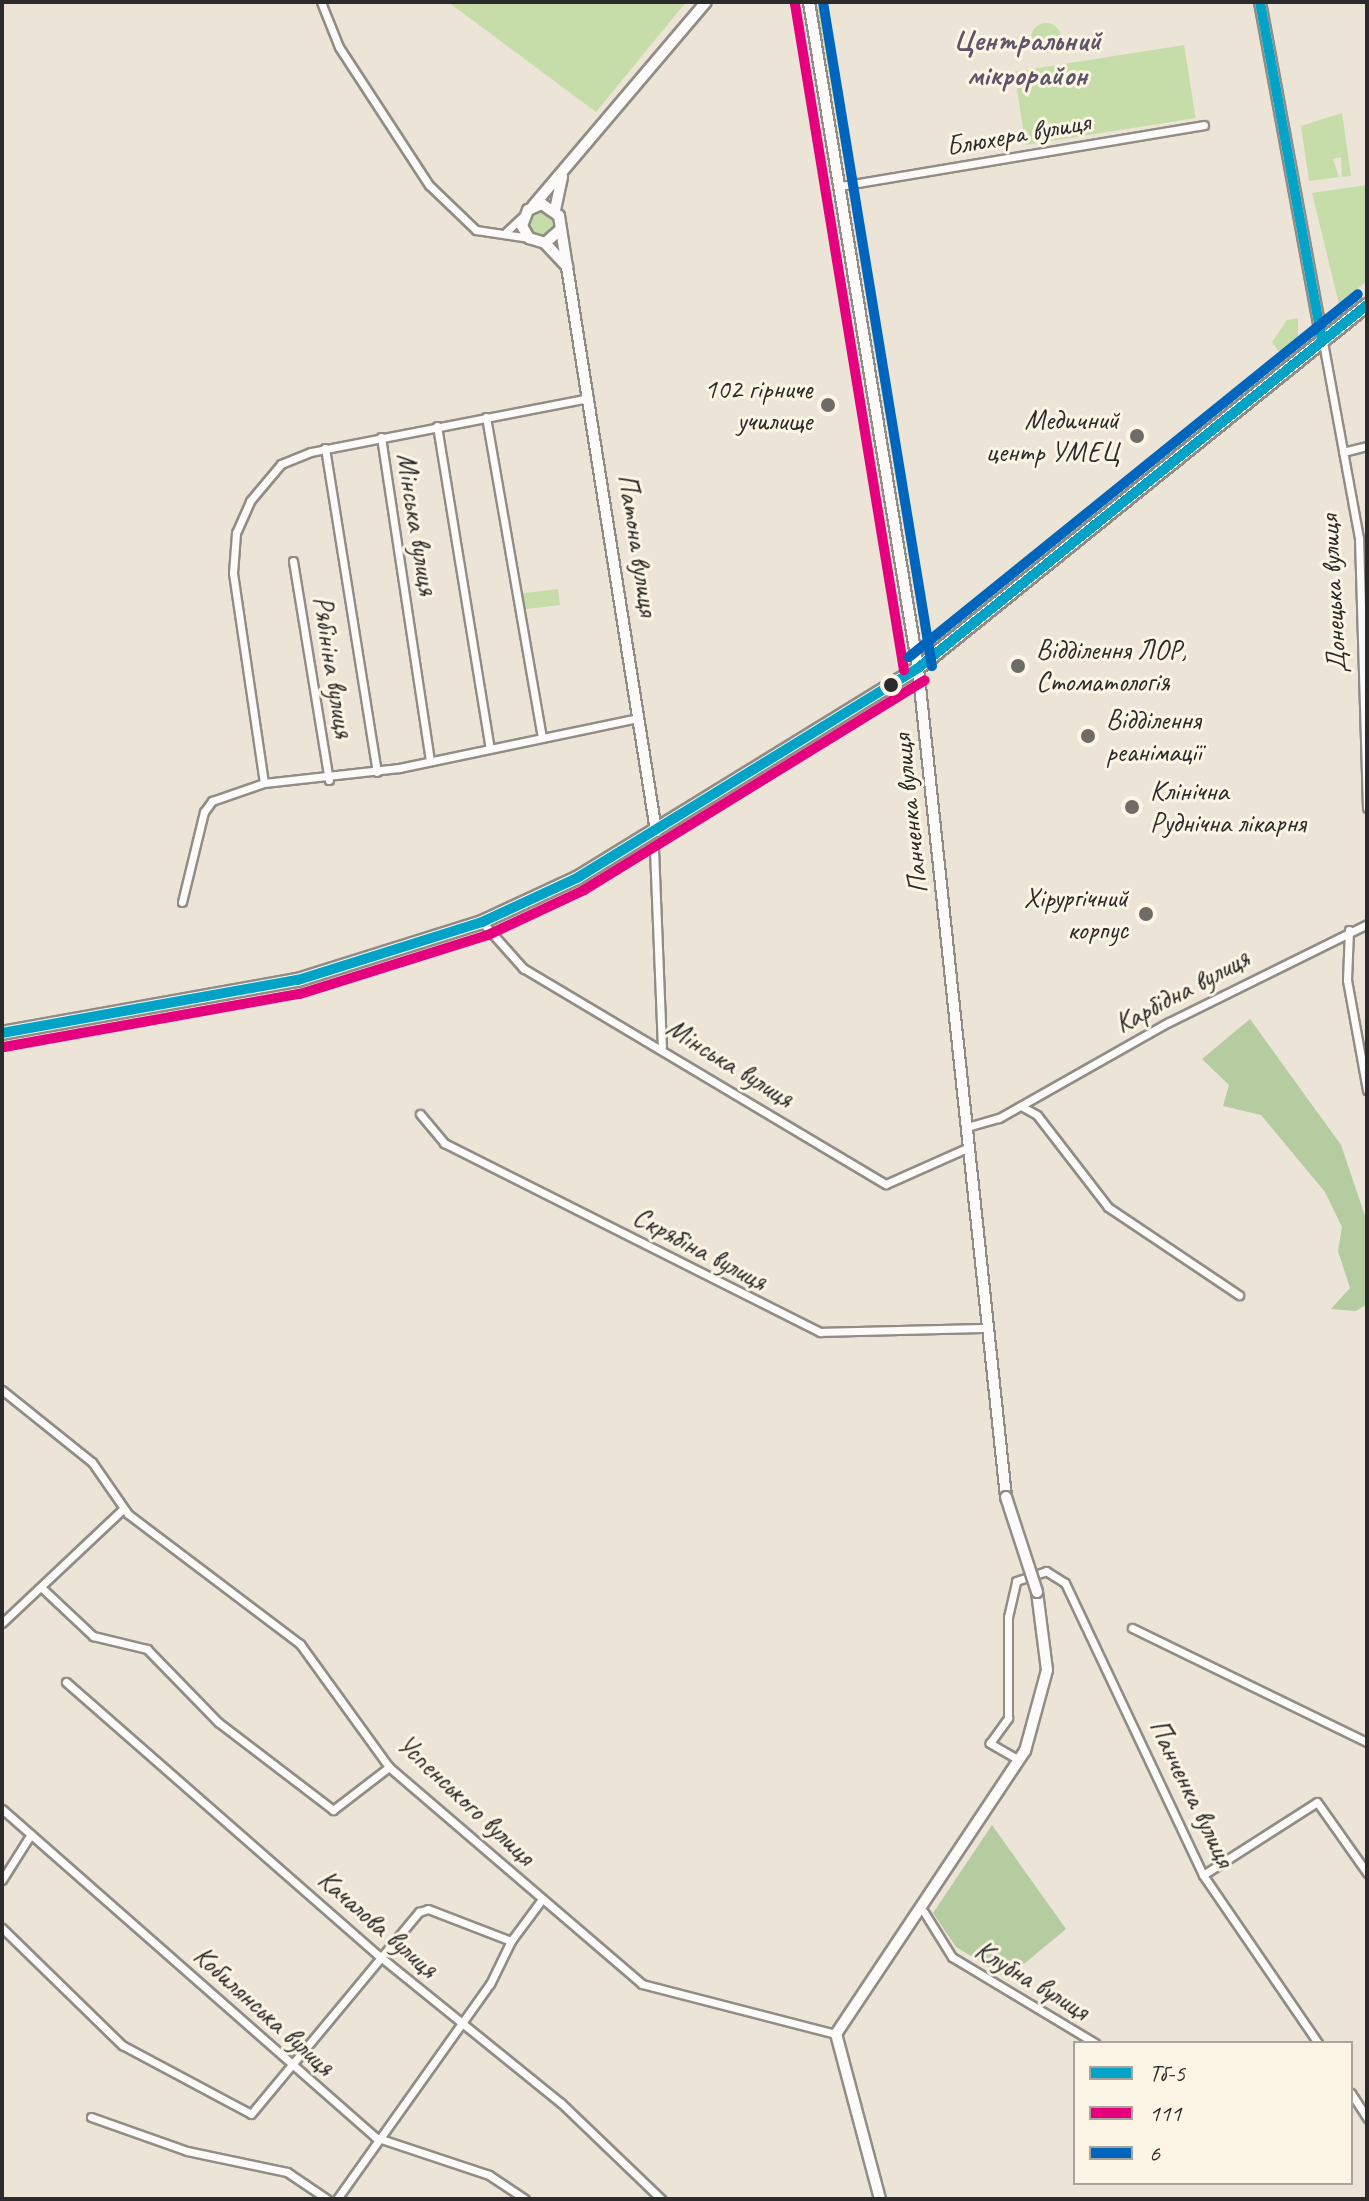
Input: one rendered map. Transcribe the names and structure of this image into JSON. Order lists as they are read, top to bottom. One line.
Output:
{"streets":{"street":["Блюхера вулиця","Мінська вулиця","Патона вулиця","Донецька вулиця","Рябініна вулиця","Панченка вулиця","Карбідна вулиця","Скрябіна вулиця","Успенського вулиця","Качалова вулиця","Клубна вулиця","Кобилянська вулиця"]},"crossings":[["Блюхера вулиця","Панченка вулиця"],["Мінська вулиця","Панченка вулиця"],["Панченка вулиця","Карбідна вулиця"],["Панченка вулиця","Скрябіна вулиця"]],"districts":["Центральний мікрорайон"],"places":["102 гірниче училище","Медичний центр УМЕЦ","Відділення ЛОР, Стоматологія","Відділення реанімації","Клінічна Руднічна лікарня","Хірургічний корпус"],"lines":["transit line Тб-5","transit line 6","transit line 111"],"legend":["Тб-5","111","6"]}
